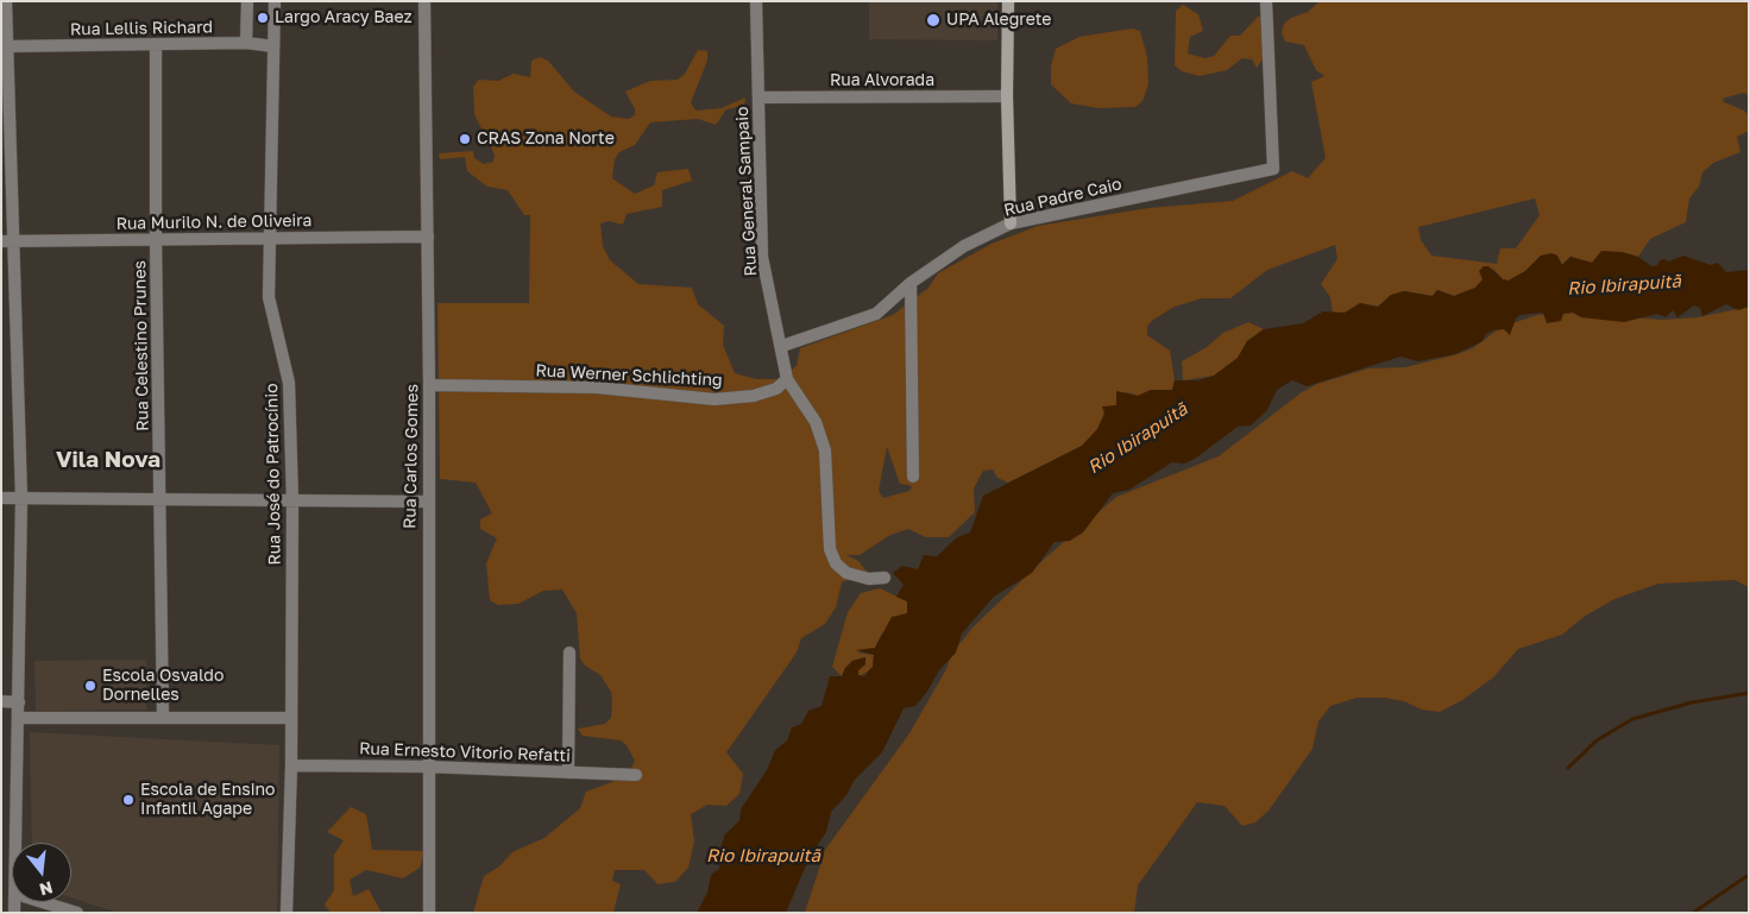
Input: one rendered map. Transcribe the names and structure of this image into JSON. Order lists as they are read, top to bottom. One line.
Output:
{"streets":{"street":["Rua Lellis Richard","Rua Alvorada","Rua General Sampaio","Rua Padre Caio","Rua Murilo N. de Oliveira","Rua Celestino Prunes","Rua Werner Schlichting","Rua Carlos Gomes","Rua José do Patrocínio","Rua Ernesto Vitorio Refatti"]},"crossings":[["Rua Lellis Richard","Rua Celestino Prunes"],["Rua Lellis Richard","Rua José do Patrocínio"],["Rua Alvorada","Rua General Sampaio"],["Rua General Sampaio","Rua Padre Caio"],["Rua General Sampaio","Rua Werner Schlichting"],["Rua Murilo N. de Oliveira","Rua Celestino Prunes"],["Rua Murilo N. de Oliveira","Rua Carlos Gomes"],["Rua Murilo N. de Oliveira","Rua José do Patrocínio"],["Rua Werner Schlichting","Rua Carlos Gomes"],["Rua Carlos Gomes","Rua Ernesto Vitorio Refatti"],["Rua José do Patrocínio","Rua Ernesto Vitorio Refatti"]],"districts":["Vila Nova"],"water":["Rio Ibirapuitã"],"places":["Largo Aracy Baez","UPA Alegrete","CRAS Zona Norte","Escola Osvaldo Dornelles","Escola de Ensino Infantil Agape"],"north":"bottom"}
